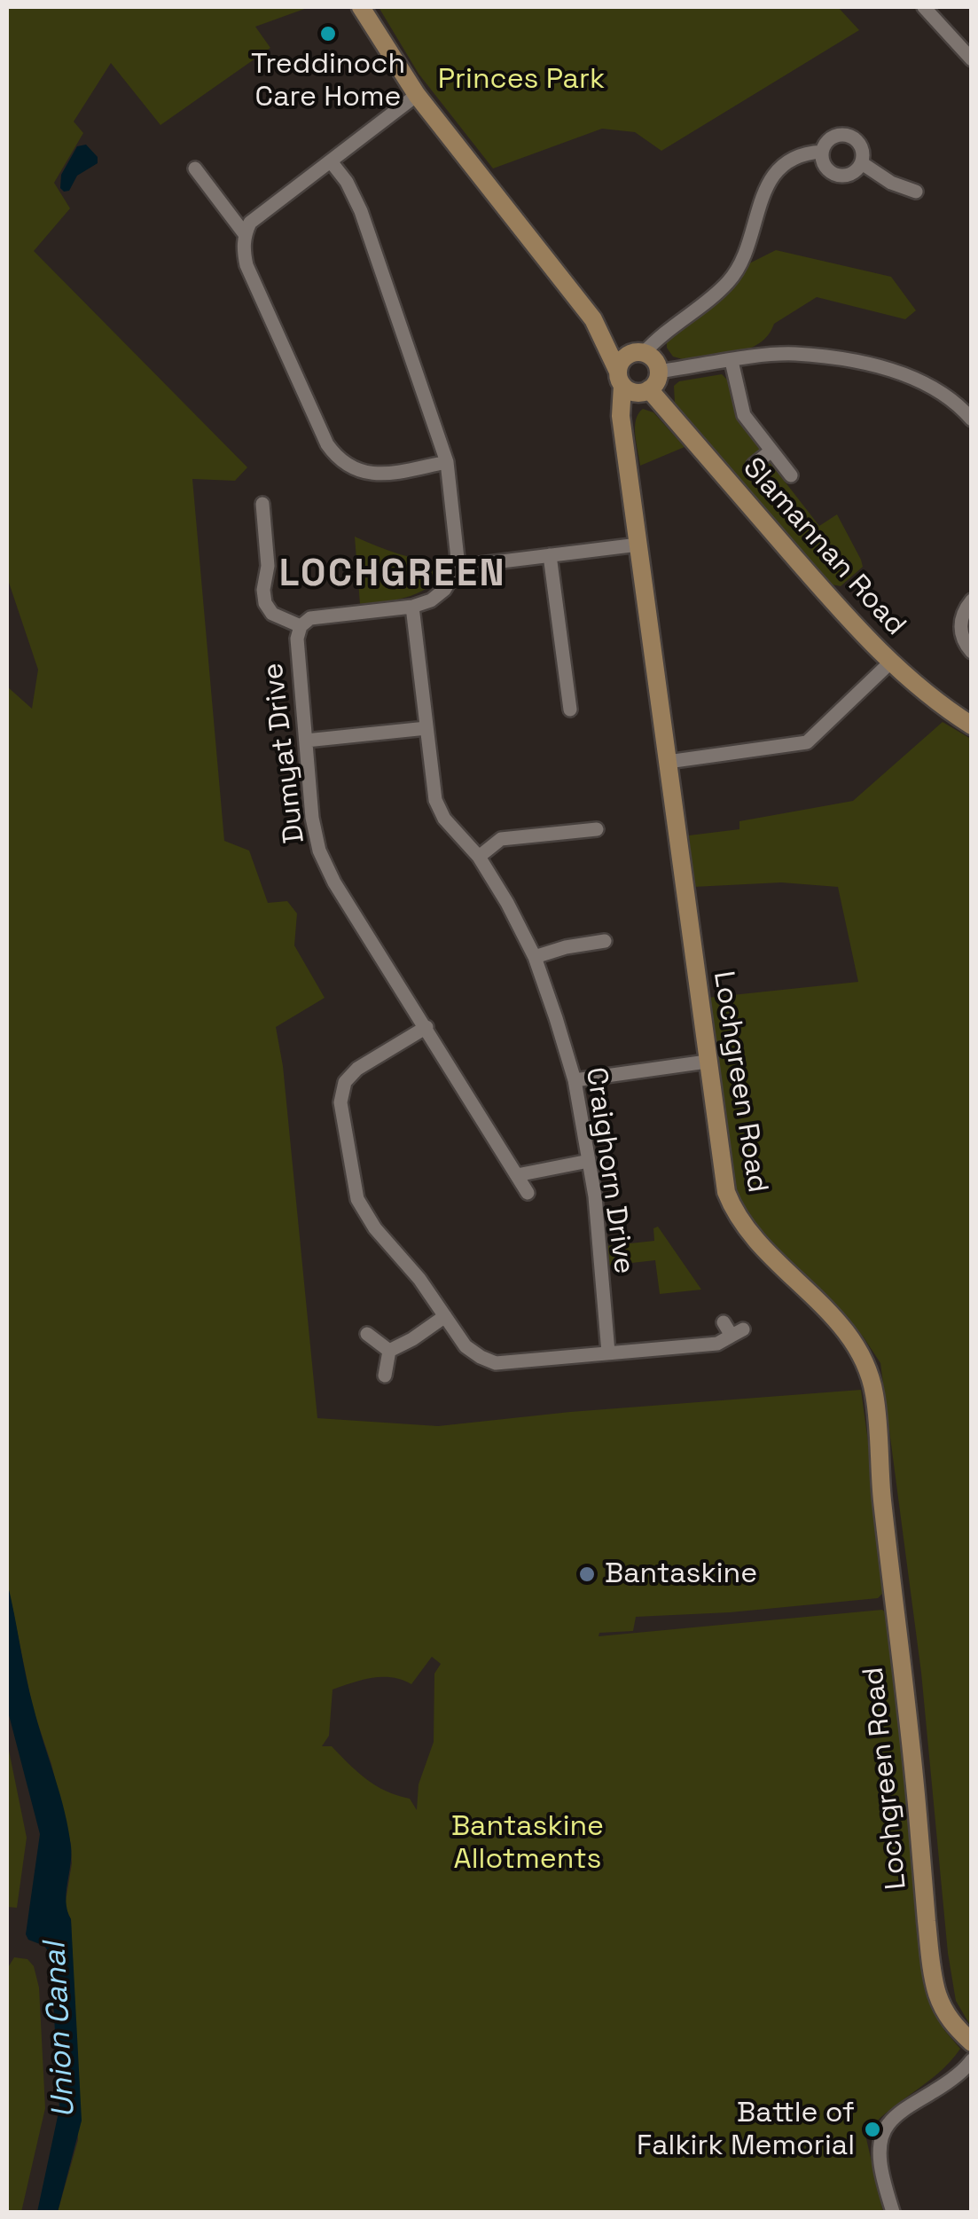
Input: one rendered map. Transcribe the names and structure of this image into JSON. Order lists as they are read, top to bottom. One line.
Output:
{"streets":{"street":["Slamannan Road","Dumyat Drive","Lochgreen Road","Craighorn Drive"]},"crossings":[["Slamannan Road","Lochgreen Road"],["Dumyat Drive","Craighorn Drive"]],"districts":["LOCHGREEN"],"water":["Union Canal"],"parks":["Princes Park","Bantaskine Allotments"],"places":["Treddinoch Care Home","Bantaskine","Battle of Falkirk Memorial"]}
